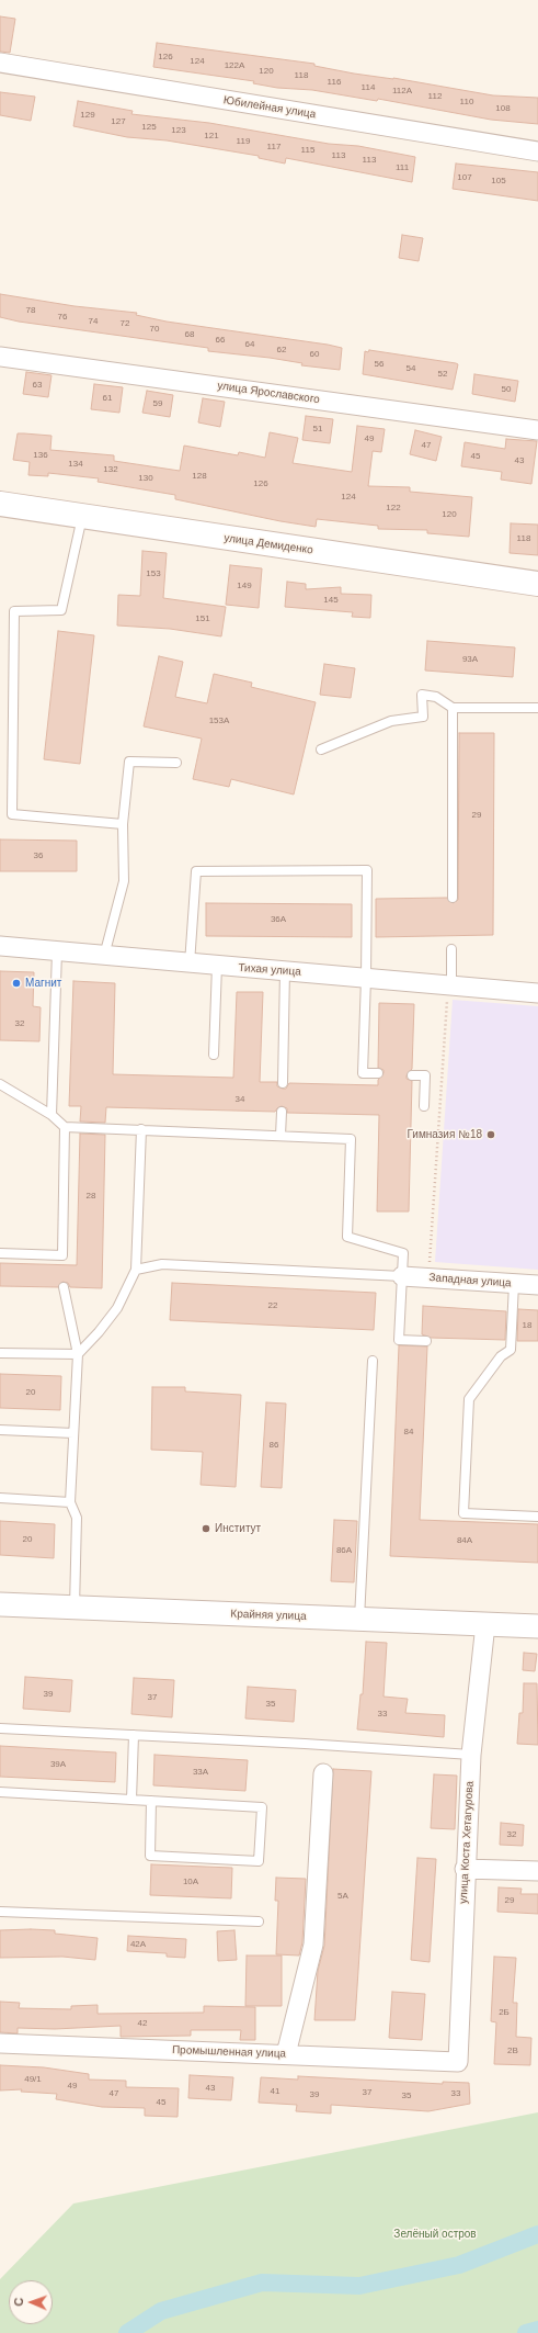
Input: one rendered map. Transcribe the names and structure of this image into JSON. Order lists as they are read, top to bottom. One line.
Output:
{"streets":{"main road":["улица Демиденко"],"street":["Юбилейная улица","улица Ярославского","Тихая улица","Западная улица","Крайняя улица","улица Коста Хетагурова","Промышленная улица"]},"crossings":[["Крайняя улица","улица Коста Хетагурова"],["улица Коста Хетагурова","Промышленная улица"]],"parks":["Зелёный остров"],"places":["Магнит","Гимназия №18","Институт"],"house_numbers":["126","124","122А","120","118","116","114","112А","112","110","108","129","127","125","123","121","119","117","115","113","113","111","107","105","78","76","74","72","70","68","66","64","62","60","56","54","52","63","50","61","59","51","49","47","136","45","43","134","132","128","130","126","124","122","120","118","153","149","145","151","93А","153А","29","36","36А","32","34","28","22","18","20","84","86","20","84А","86А","39","37","35","33","39А","33А","32","10А","5А","29","42А","2Б","42","2В","49/1","49","43","41","37","47","33","39","35","45"],"north":"left"}
